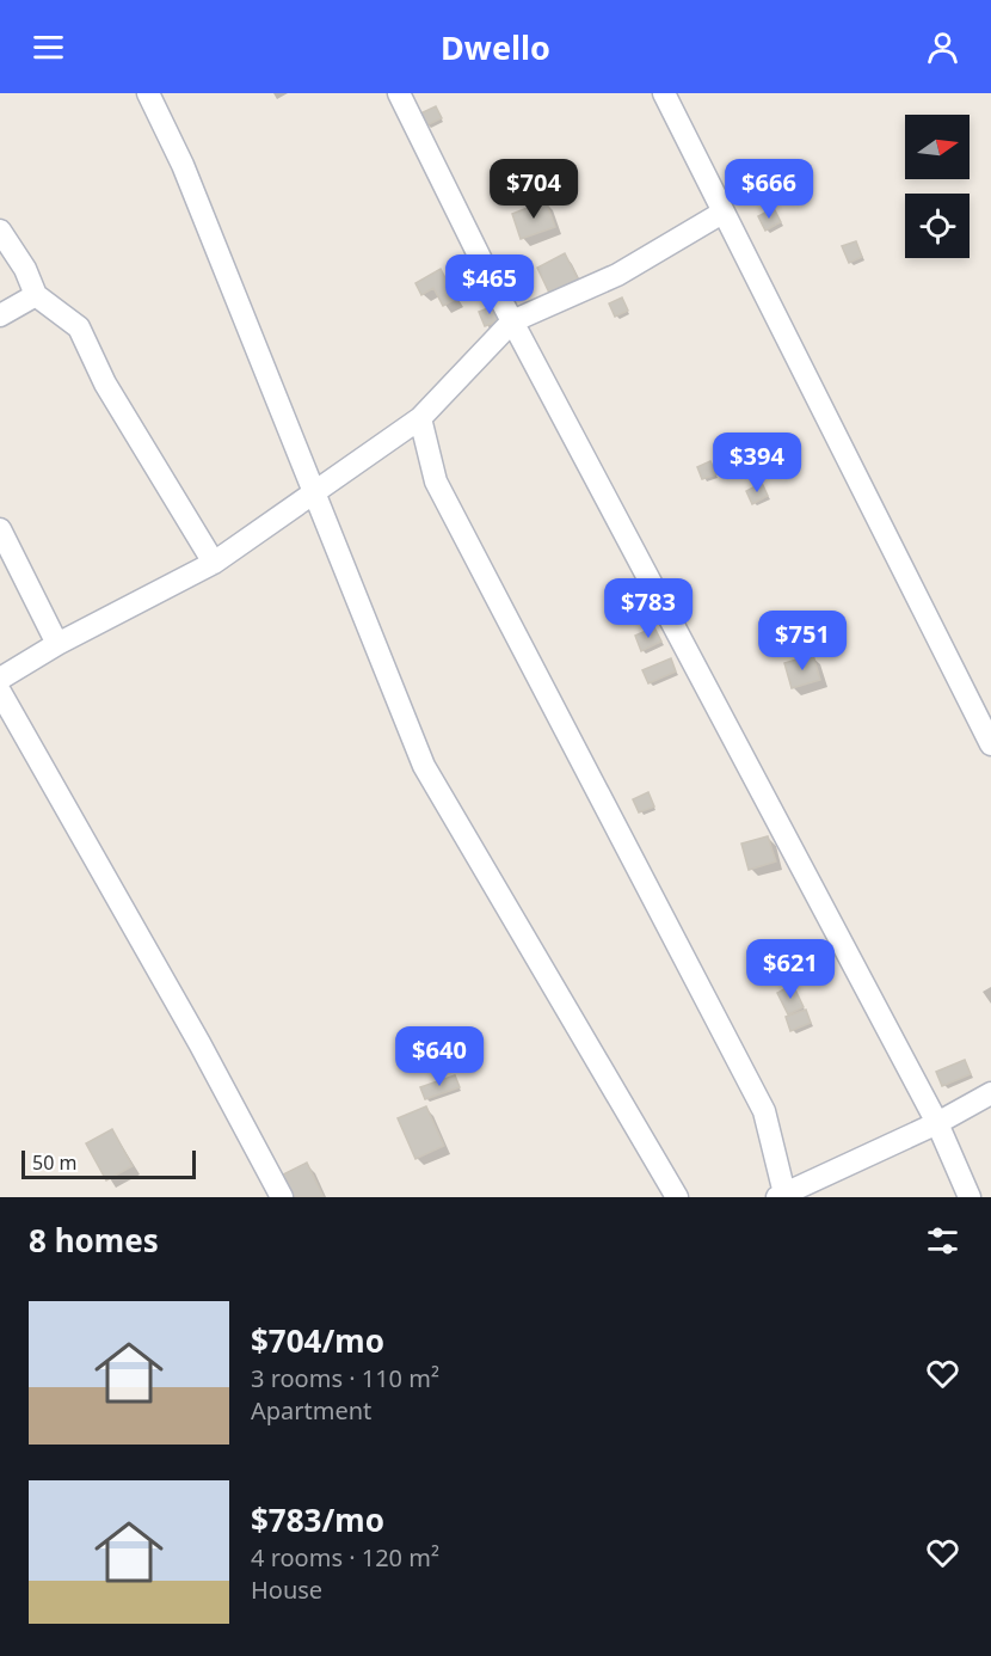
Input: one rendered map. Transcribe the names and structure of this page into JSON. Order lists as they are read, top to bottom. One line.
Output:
{"scale_bar":"50 m","north":"right","page":{"header":"Dwello","price":["$704","$666","$465","$394","$783","$751","$621","$640"],"scale":"50 m","heading":"8 homes","list":[{"name":"$704/mo","note":"3 rooms · 110 m² · Apartment"},{"name":"$783/mo","note":"4 rooms · 120 m² · House"}]}}
